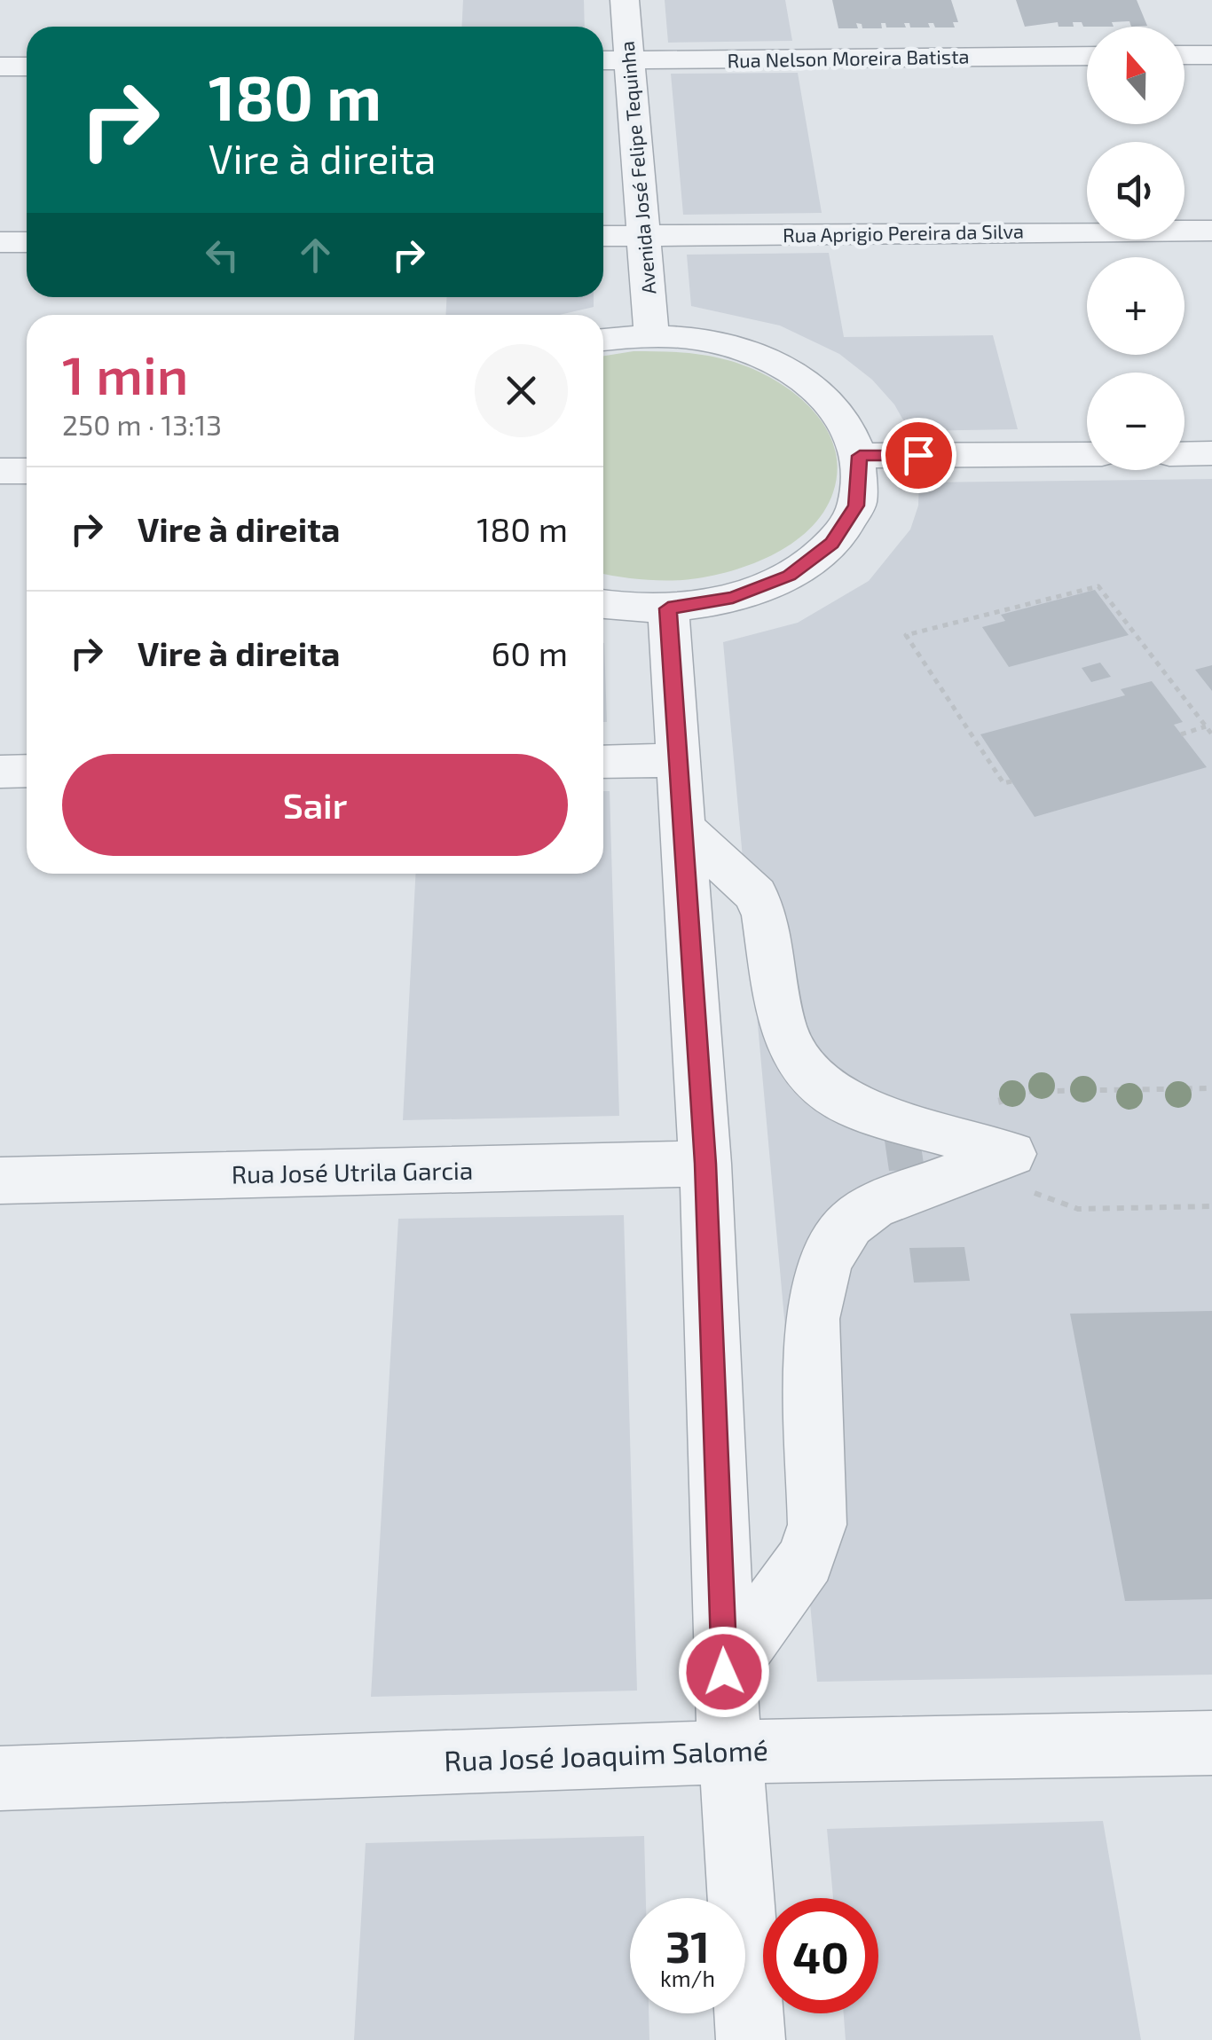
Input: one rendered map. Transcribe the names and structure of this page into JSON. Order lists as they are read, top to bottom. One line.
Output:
{"streets":{"street":["Rua Nelson Moreira Batista","Avenida José Felipe Tequinha","Rua Aprigio Pereira da Silva","Rua José Utrila Garcia","Rua José Joaquim Salomé"]},"crossings":[["Rua Nelson Moreira Batista","Avenida José Felipe Tequinha"],["Avenida José Felipe Tequinha","Rua Aprigio Pereira da Silva"]],"north":"top","page":{"map_buttons":["+","−"],"turn":["180 m","Vire à direita"],"heading":["1 min","250 m · 13:13"],"list":[{"name":"Vire à direita","value":"180 m"},{"name":"Vire à direita","value":"60 m"}],"buttons":"Sair","speed":"31 km/h","limit":"40"}}
